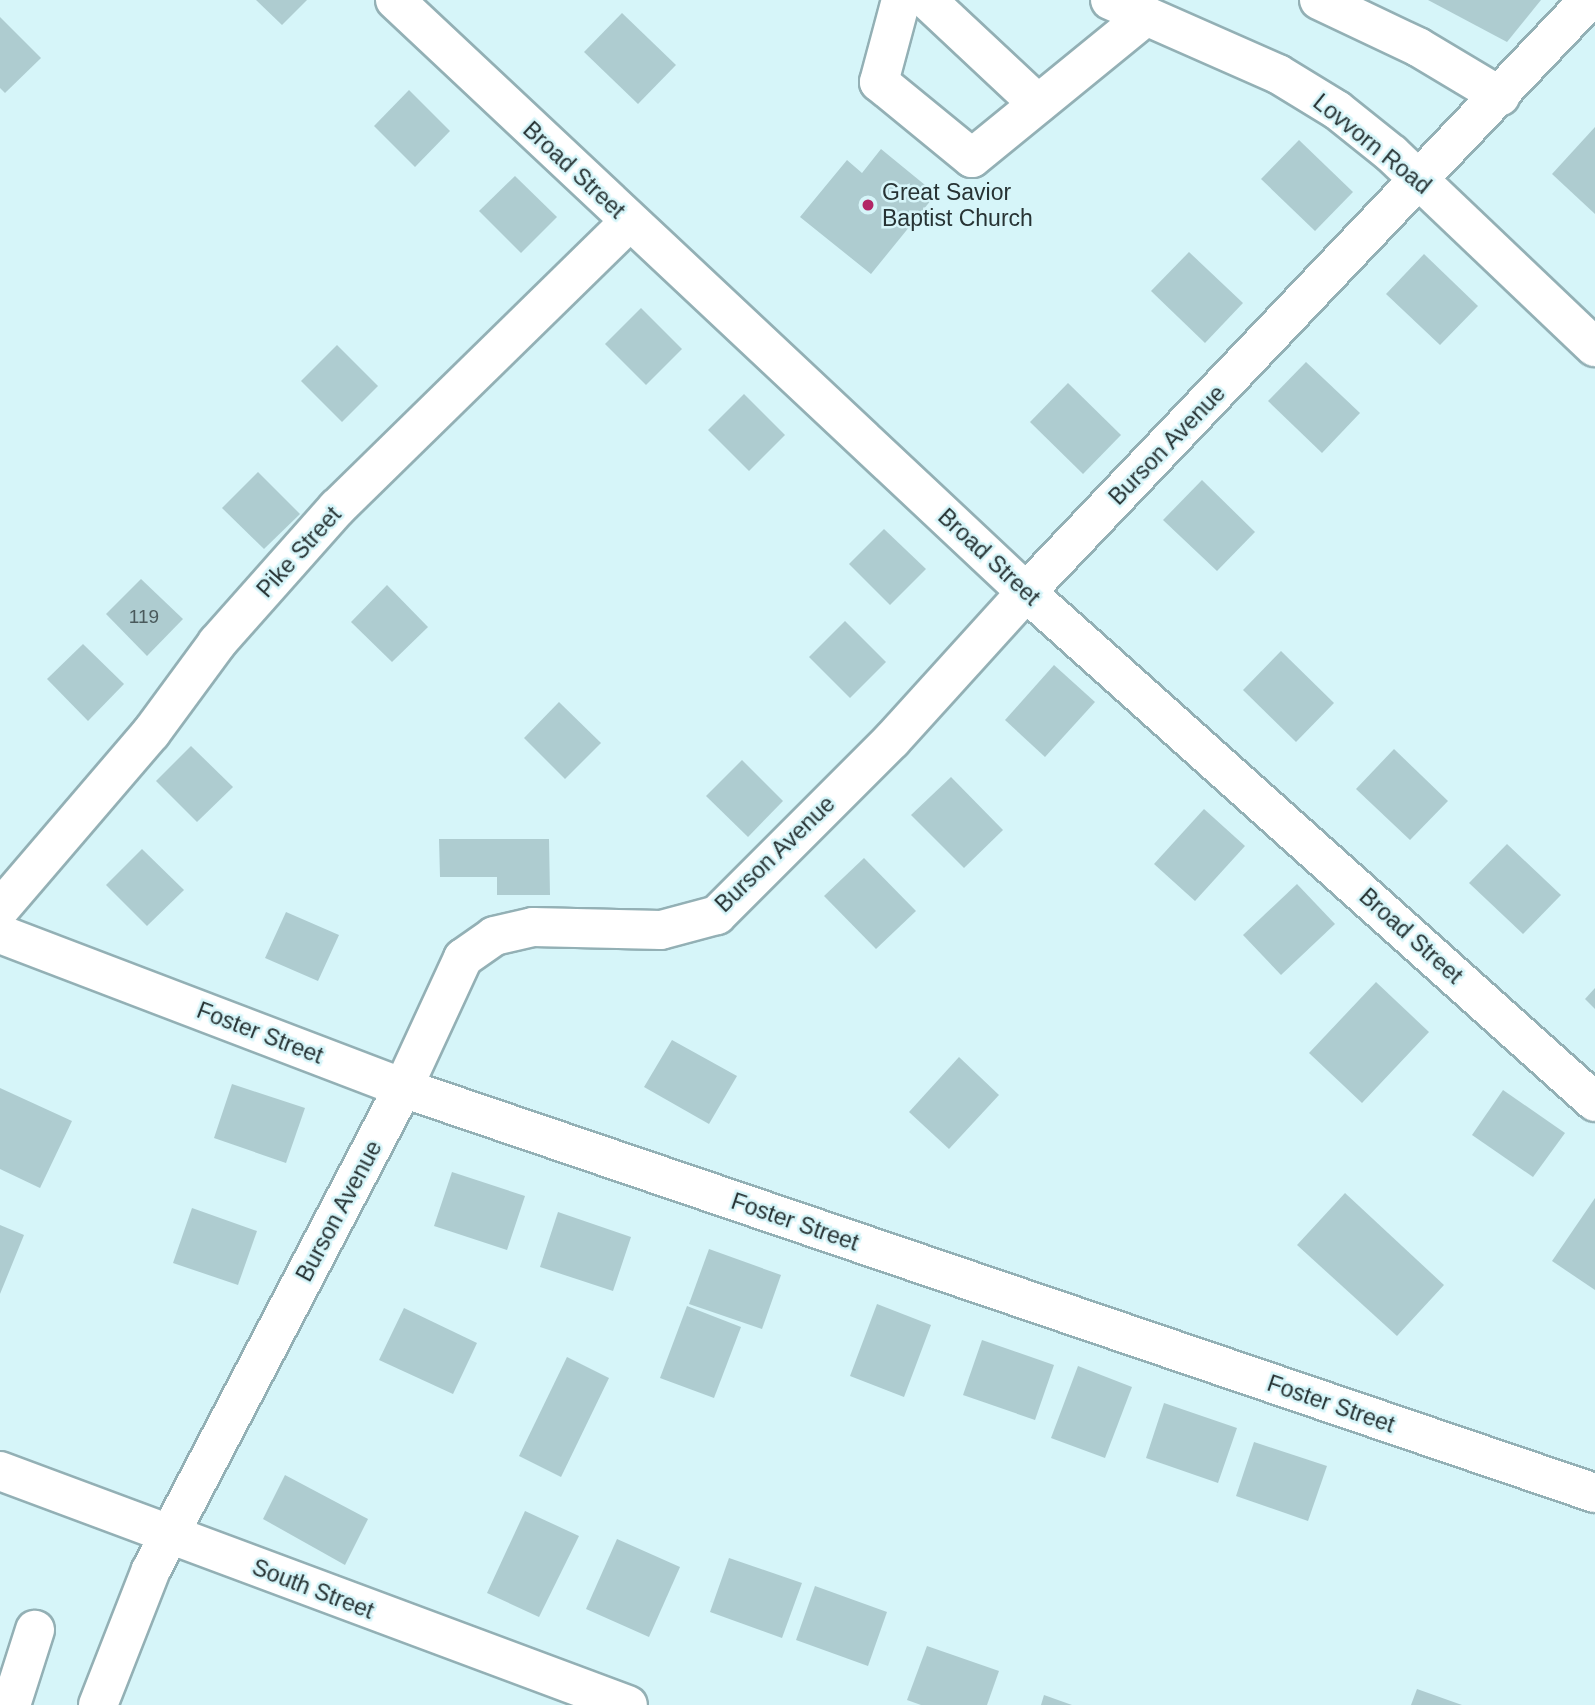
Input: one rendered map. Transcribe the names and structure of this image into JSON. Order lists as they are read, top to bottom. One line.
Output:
{"streets":{"street":["Lovvorn Road","Broad Street","Burson Avenue","Pike Street","Foster Street","South Street"]},"crossings":[["Lovvorn Road","Burson Avenue"],["Broad Street","Burson Avenue"],["Broad Street","Pike Street"],["Burson Avenue","Foster Street"],["Burson Avenue","South Street"]],"places":["Great Savior Baptist Church"],"house_numbers":["119"]}
